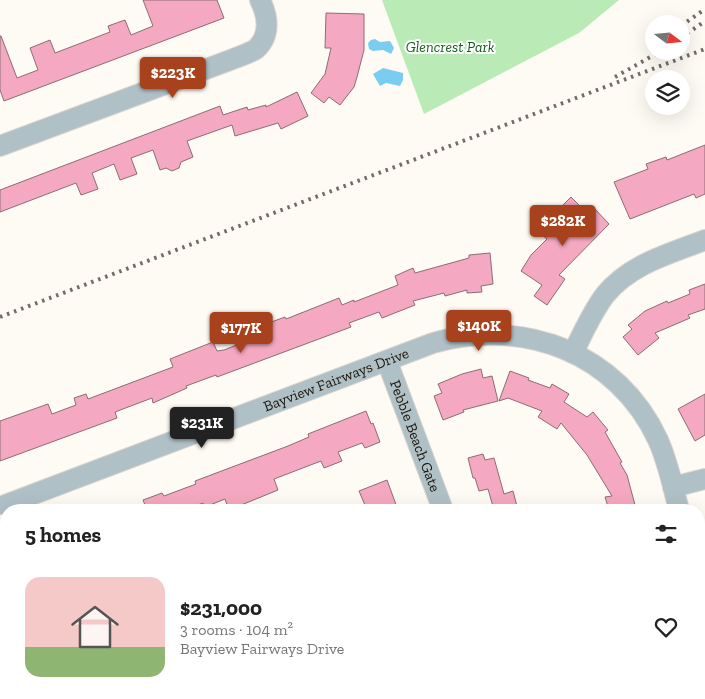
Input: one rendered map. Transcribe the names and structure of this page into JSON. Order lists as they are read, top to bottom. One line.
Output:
{"streets":{"street":["Bayview Fairways Drive","Pebble Beach Gate"]},"crossings":[["Bayview Fairways Drive","Pebble Beach Gate"]],"parks":["Glencrest Park"],"north":"right","page":{"price":["$223K","$282K","$140K","$177K","$231K"],"heading":"5 homes","list":[{"name":"$231,000","note":"3 rooms · 104 m² · Bayview Fairways Drive"}]}}
